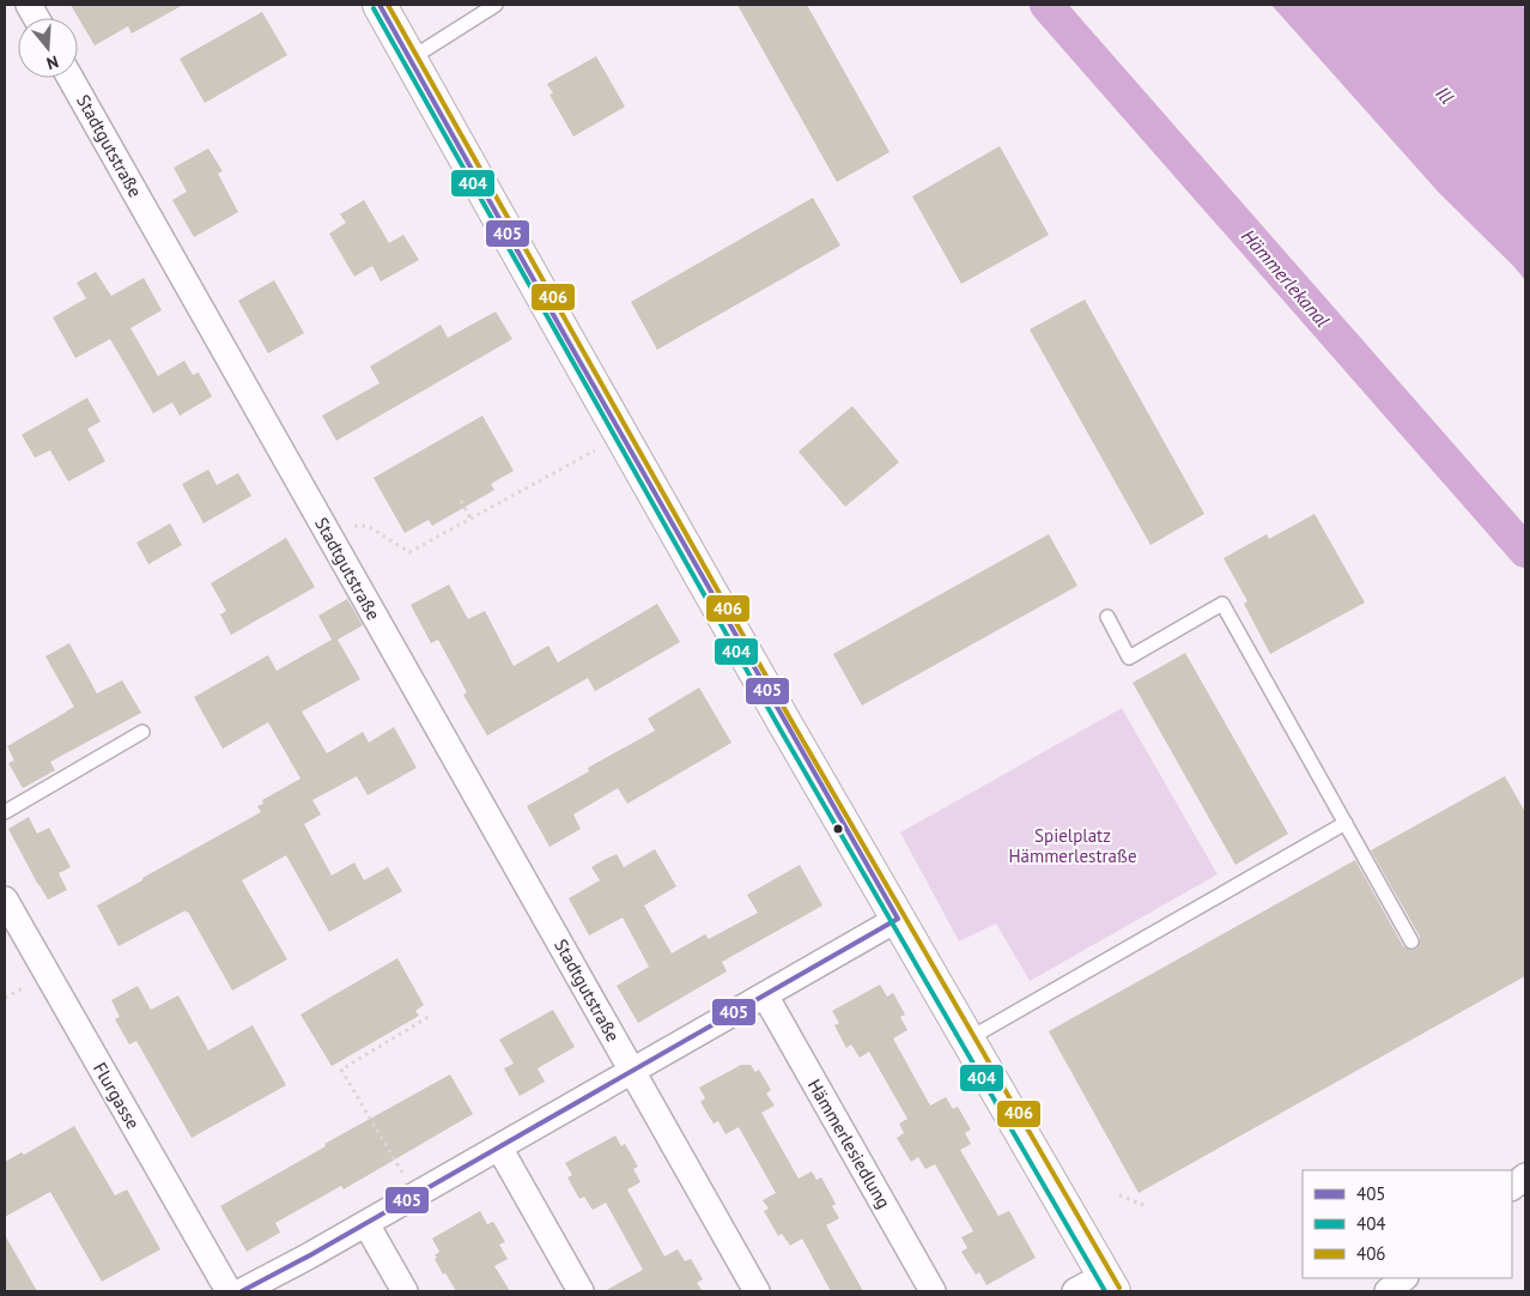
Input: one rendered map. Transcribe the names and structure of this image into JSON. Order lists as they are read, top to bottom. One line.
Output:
{"streets":{"street":["Stadtgutstraße","Flurgasse","Hämmerlesiedlung"]},"water":["Ill","Hämmerlekanal"],"parks":["Spielplatz Hämmerlestraße"],"lines":["transit line 405","transit line 406","transit line 404"],"legend":["405","404","406"],"north":"bottom"}
